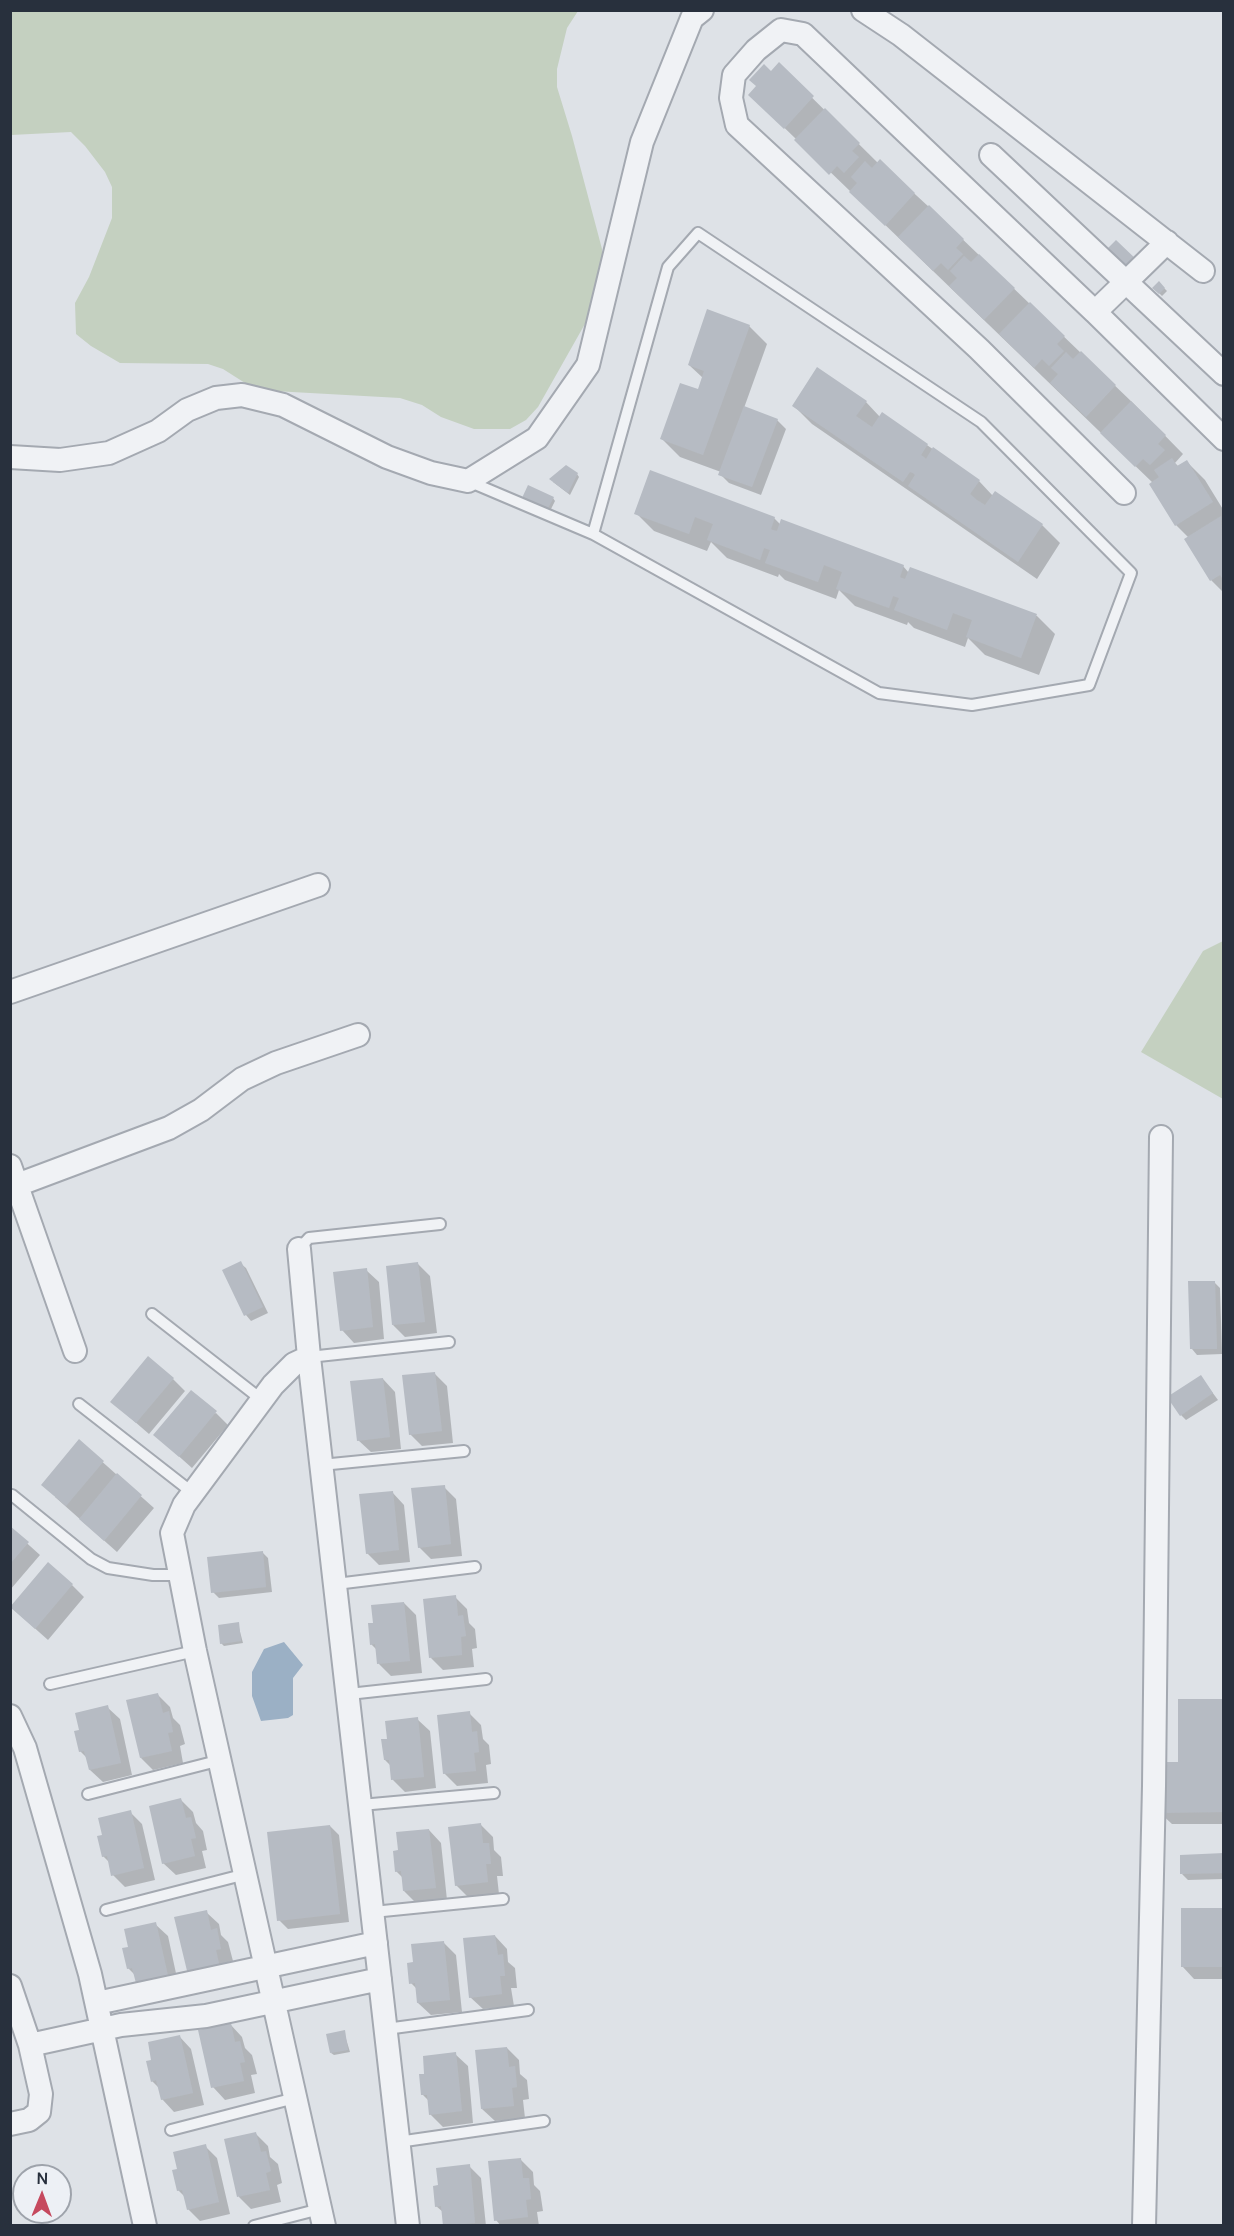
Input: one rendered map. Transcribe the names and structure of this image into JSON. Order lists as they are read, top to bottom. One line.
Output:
{"north":"top"}
